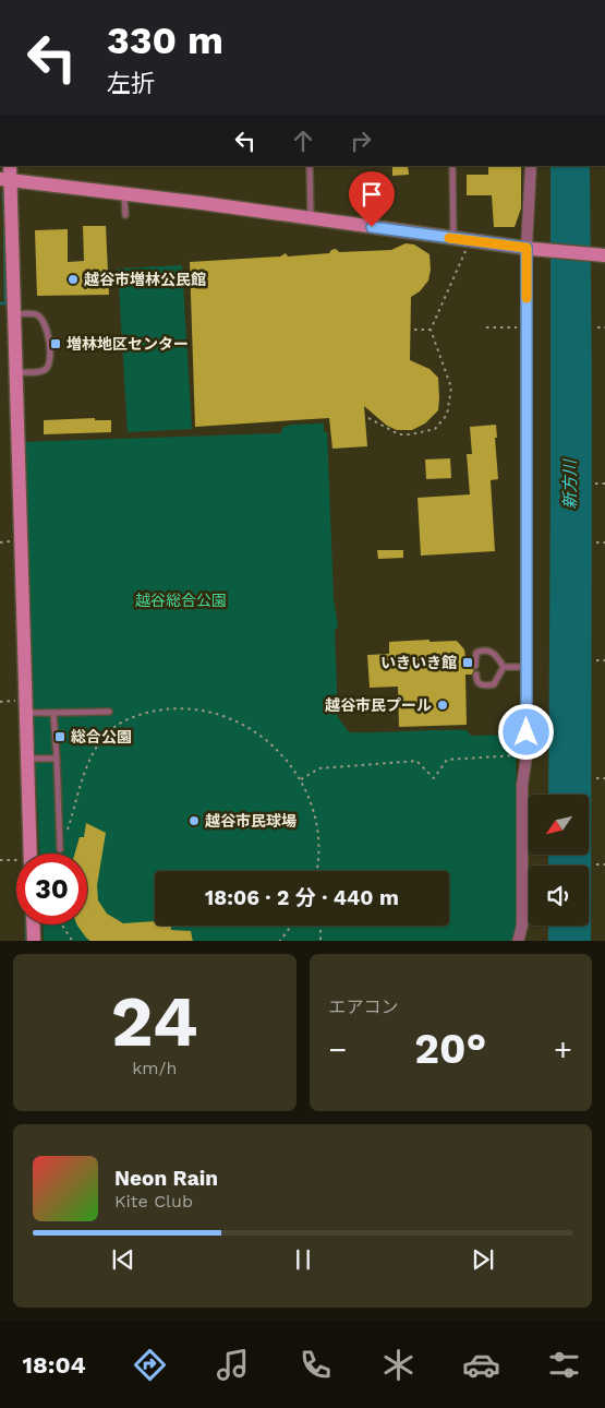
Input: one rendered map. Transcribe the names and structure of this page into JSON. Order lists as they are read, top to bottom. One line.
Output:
{"water":["新方川"],"parks":["越谷総合公園"],"places":{"other":["越谷市増林公民館","越谷市民プール","越谷市民球場"],"transit":["増林地区センター","いきいき館","総合公園"]},"north":"bottom left","page":{"turn":["330 m","左折"],"limit":"30","trip":"18:06 · 2 分 · 440 m","tile":[["24","km/h"],"エアコン"],"heat":["−","20°","+"],"song":["Neon Rain","Kite Club"],"tabs":"18:04"}}
